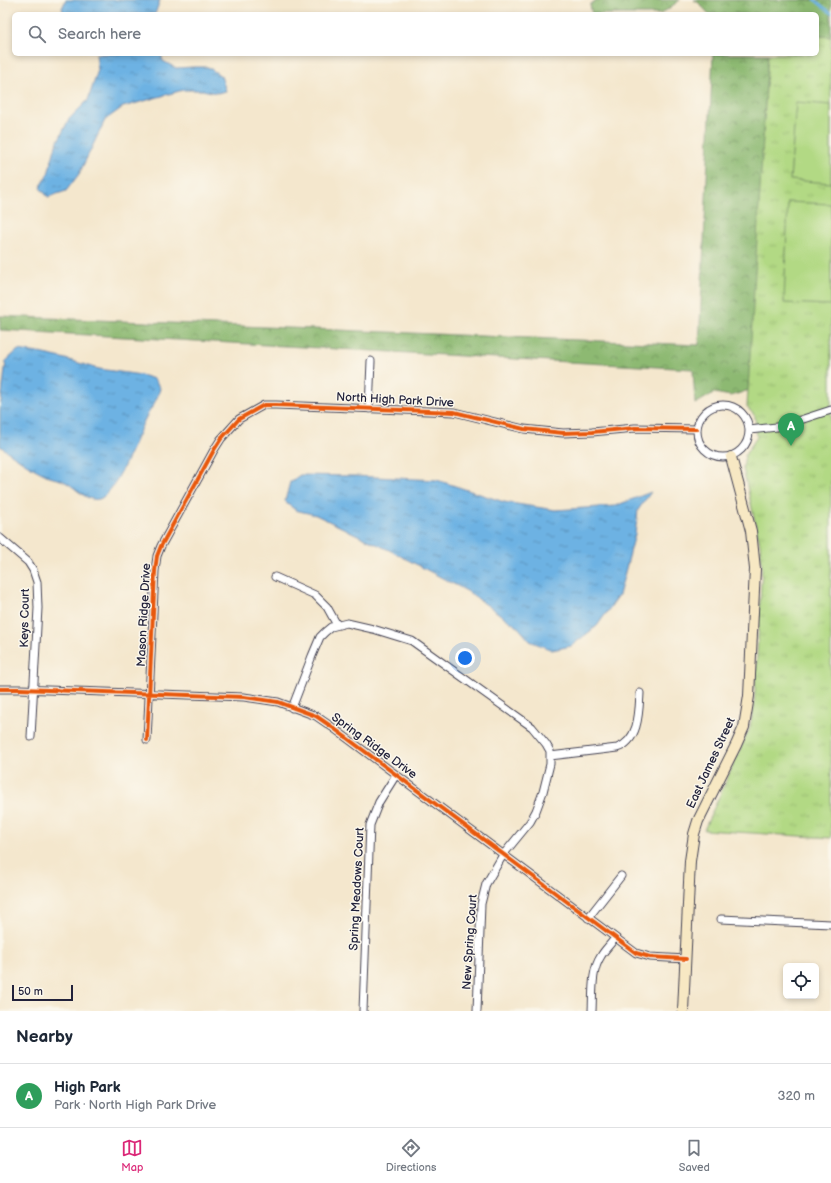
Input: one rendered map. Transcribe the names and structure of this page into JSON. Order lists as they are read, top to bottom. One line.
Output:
{"streets":{"street":["North High Park Drive","Mason Ridge Drive","Keys Court","Spring Ridge Drive","East James Street","Spring Meadows Court","New Spring Court"]},"crossings":[["North High Park Drive","Mason Ridge Drive"],["North High Park Drive","East James Street"],["Mason Ridge Drive","Spring Ridge Drive"],["Keys Court","Spring Ridge Drive"],["Spring Ridge Drive","East James Street"],["Spring Ridge Drive","Spring Meadows Court"],["Spring Ridge Drive","New Spring Court"]],"scale_bar":"50 m","page":{"search":"Search here","pins":"A","scale":"50 m","heading":"Nearby","list":[{"mark":"A","name":"High Park","note":"Park · North High Park Drive","value":"320 m"}],"nav":["Map","Directions","Saved"]}}
